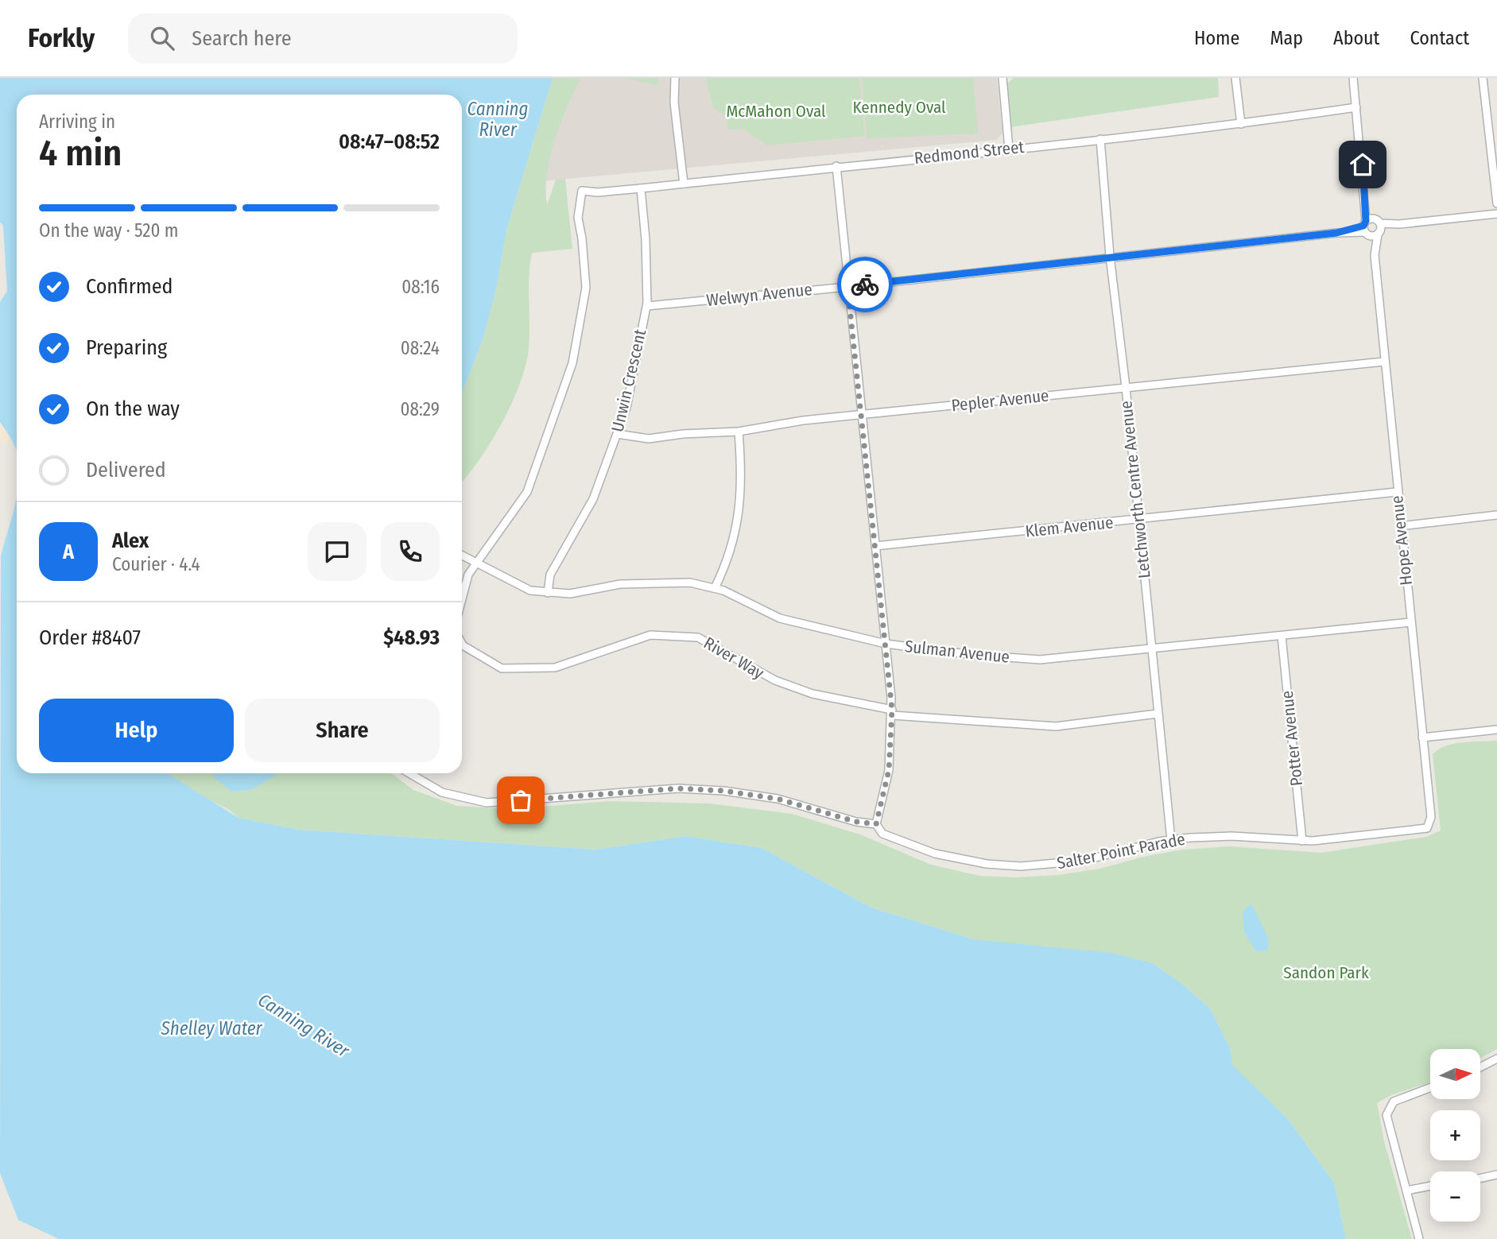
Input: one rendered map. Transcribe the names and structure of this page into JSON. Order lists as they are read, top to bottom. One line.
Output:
{"streets":{"street":["Redmond Street","Welwyn Avenue","Unwin Crescent","Pepler Avenue","Letchworth Centre Avenue","Klem Avenue","Hope Avenue","Sulman Avenue","River Way","Potter Avenue","Salter Point Parade"]},"crossings":[["Redmond Street","Unwin Crescent"],["Redmond Street","Letchworth Centre Avenue"],["Redmond Street","Hope Avenue"],["Redmond Street","Sulman Avenue"],["Welwyn Avenue","Unwin Crescent"],["Welwyn Avenue","Letchworth Centre Avenue"],["Welwyn Avenue","Hope Avenue"],["Unwin Crescent","Pepler Avenue"],["Unwin Crescent","Sulman Avenue"],["Pepler Avenue","Letchworth Centre Avenue"],["Pepler Avenue","Hope Avenue"],["Letchworth Centre Avenue","Klem Avenue"],["Letchworth Centre Avenue","Sulman Avenue"],["Letchworth Centre Avenue","River Way"],["Letchworth Centre Avenue","Salter Point Parade"],["Klem Avenue","Hope Avenue"],["Hope Avenue","Sulman Avenue"],["Hope Avenue","Salter Point Parade"],["Sulman Avenue","Potter Avenue"],["Potter Avenue","Salter Point Parade"]],"water":["Canning River","Shelley Water"],"parks":["Kennedy Oval","McMahon Oval","Sandon Park"],"north":"right","page":{"header":"Forkly","search":"Search here","nav":["Home","Map","About","Contact"],"heading":["4 min","Arriving in","08:47–08:52"],"panel":["Alex","Courier · 4.4","Order #8407","$48.93"],"bar":"On the way · 520 m","list":[["Confirmed","08:16"],["Preparing","08:24"],["On the way","08:29"],"Delivered"],"round":"A","buttons":["Help","Share"],"map_buttons":["+","−"]}}
